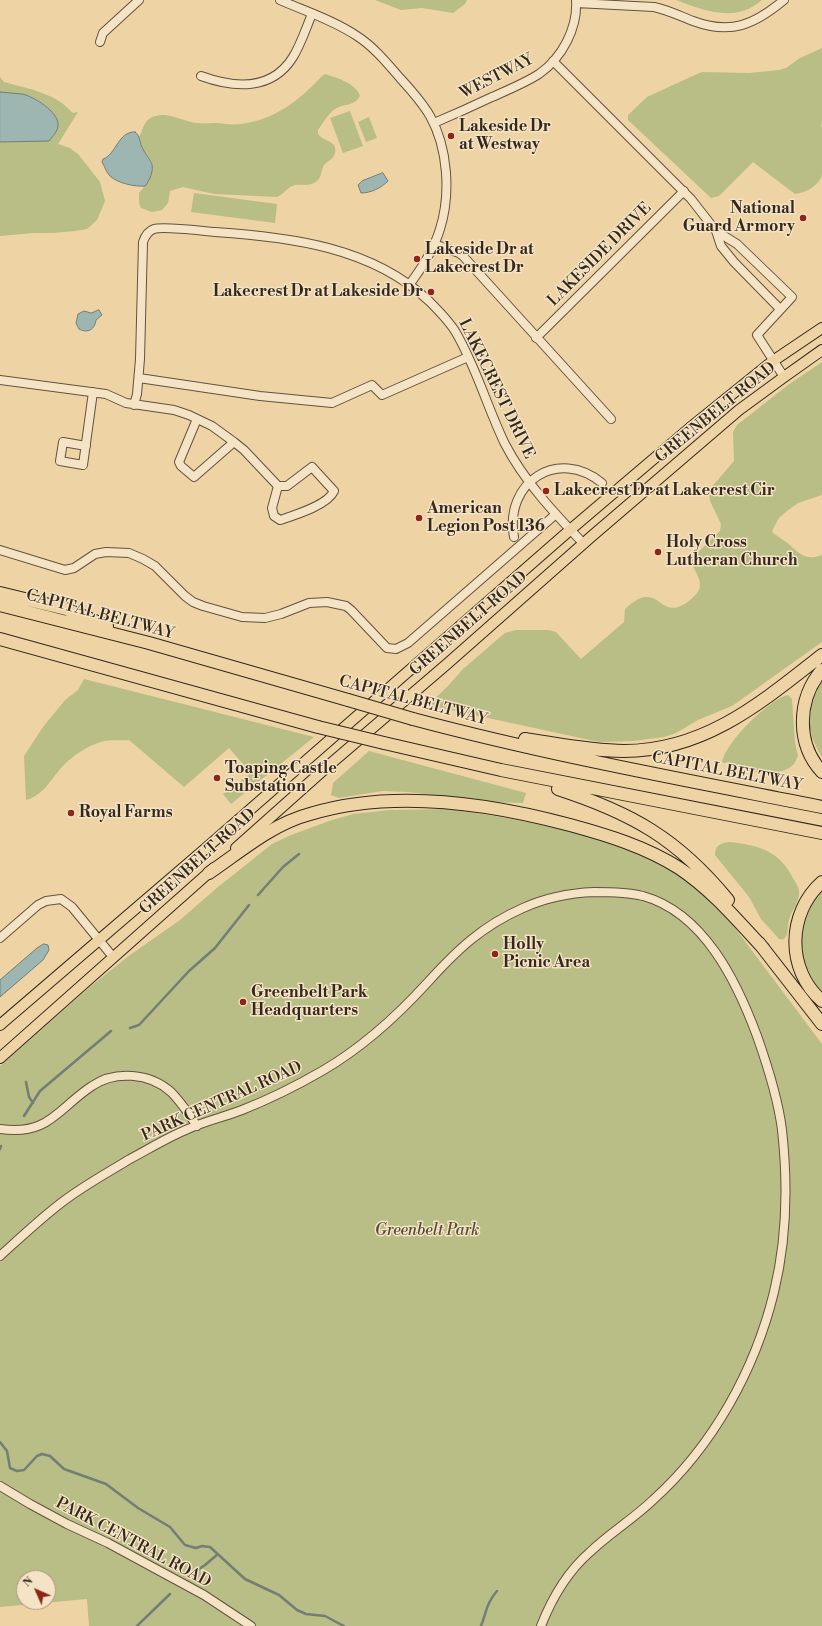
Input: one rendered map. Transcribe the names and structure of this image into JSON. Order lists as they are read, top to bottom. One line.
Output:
{"streets":{"highway":["CAPITAL BELTWAY"],"main road":["GREENBELT ROAD"],"street":["WESTWAY","LAKESIDE DRIVE","LAKECREST DRIVE","PARK CENTRAL ROAD"]},"crossings":[["LAKECREST DRIVE","GREENBELT ROAD"]],"parks":["Greenbelt Park"],"places":["Lakeside Dr at Westway","National Guard Armory","Lakeside Dr at Lakecrest Dr","Lakecrest Dr at Lakeside Dr","Lakecrest Dr at Lakecrest Cir","American Legion Post 136","Holy Cross Lutheran Church","Toaping Castle Substation","Royal Farms","Holly Picnic Area","Greenbelt Park Headquarters"],"north":"top left"}
